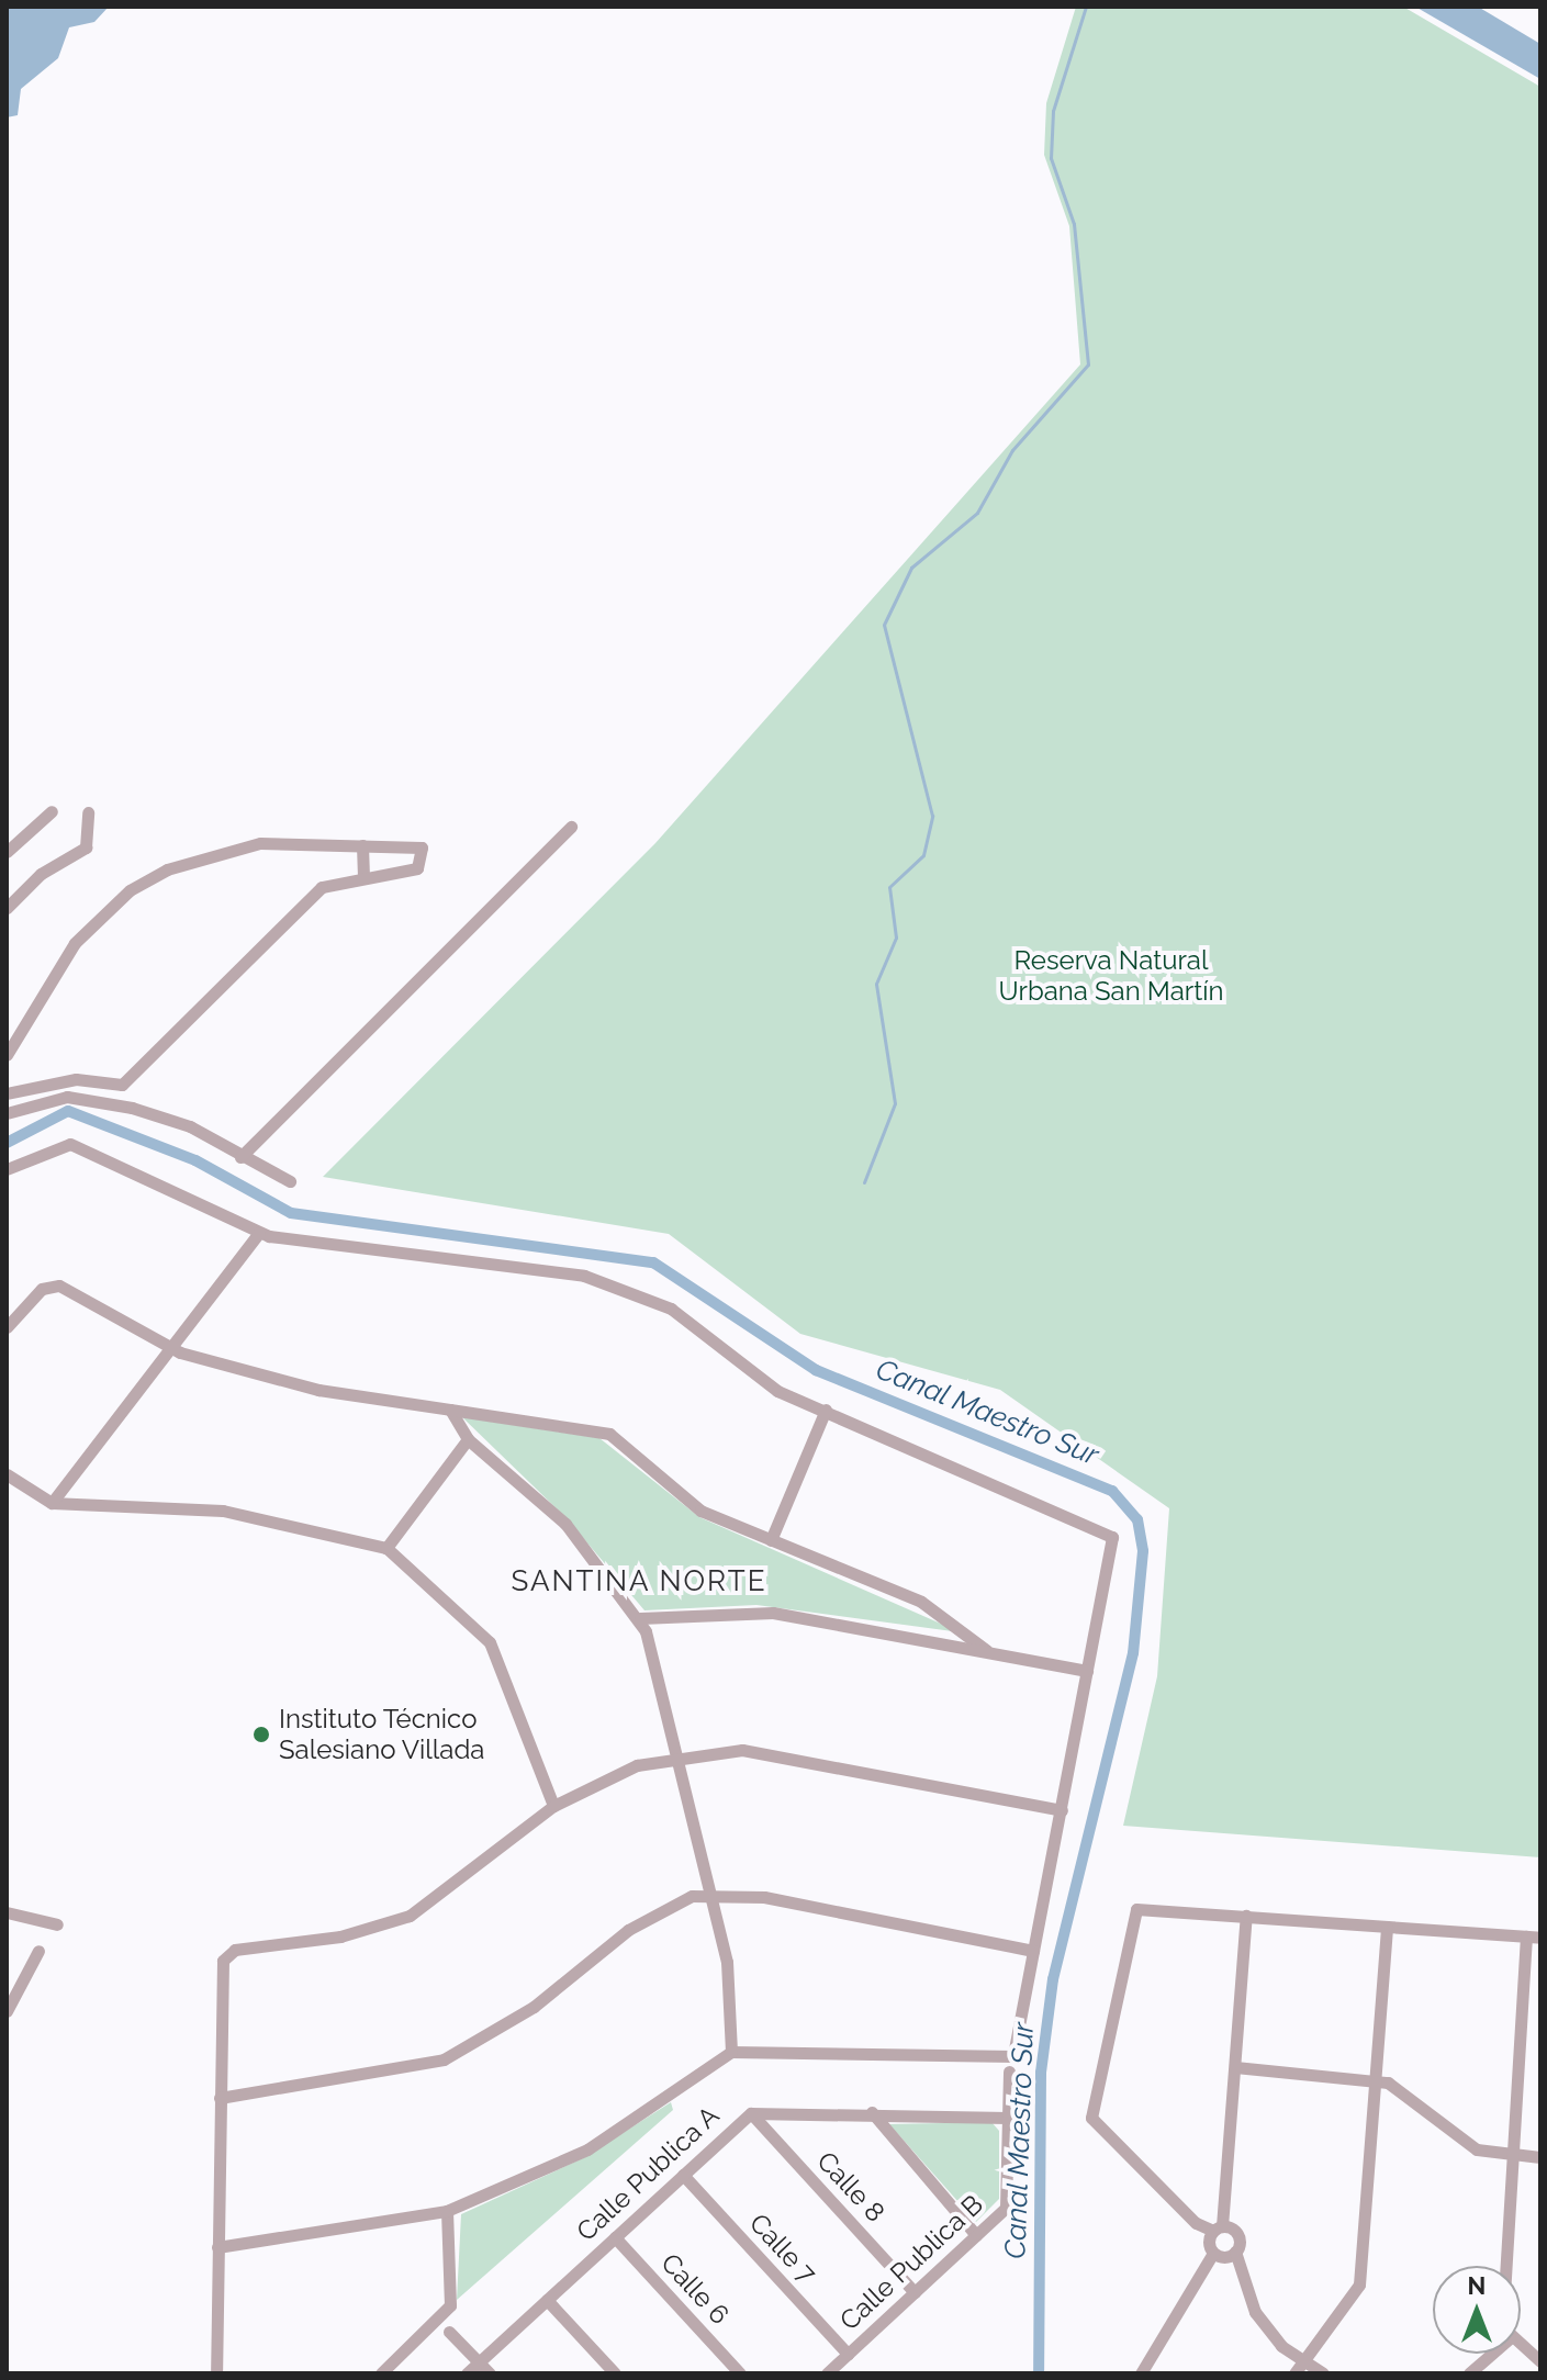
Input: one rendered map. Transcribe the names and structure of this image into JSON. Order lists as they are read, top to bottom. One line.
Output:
{"streets":{"street":["Calle Publica A","Calle 8","Calle 7","Calle Publica B","Calle 6"]},"crossings":[["Calle Publica A","Calle 8"],["Calle Publica A","Calle 7"],["Calle Publica A","Calle Publica B"],["Calle Publica A","Calle 6"],["Calle 8","Calle Publica B"],["Calle 7","Calle Publica B"]],"districts":["SANTINA NORTE"],"water":["Canal Maestro Sur"],"parks":["Reserva Natural Urbana San Martín"],"places":["Instituto Técnico Salesiano Villada"],"north":"top"}
